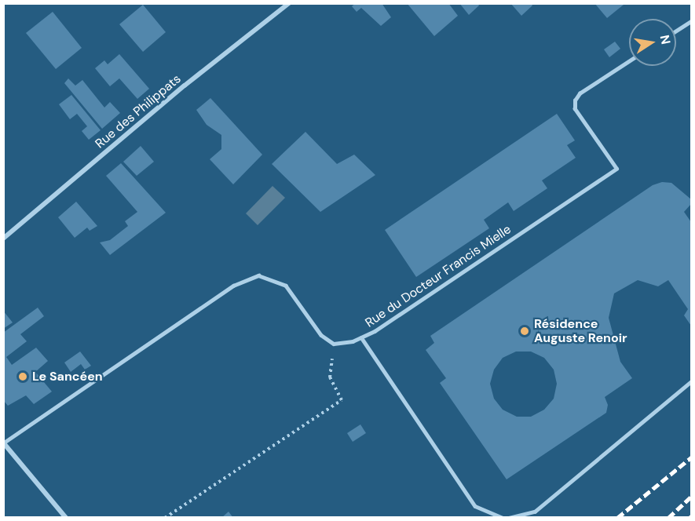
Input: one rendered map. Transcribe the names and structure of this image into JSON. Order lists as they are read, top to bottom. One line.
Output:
{"streets":{"street":["Rue des Philippats"],"lane":["Rue du Docteur Francis Mielle"]},"places":["Résidence Auguste Renoir","Le Sancéen"],"north":"right"}
